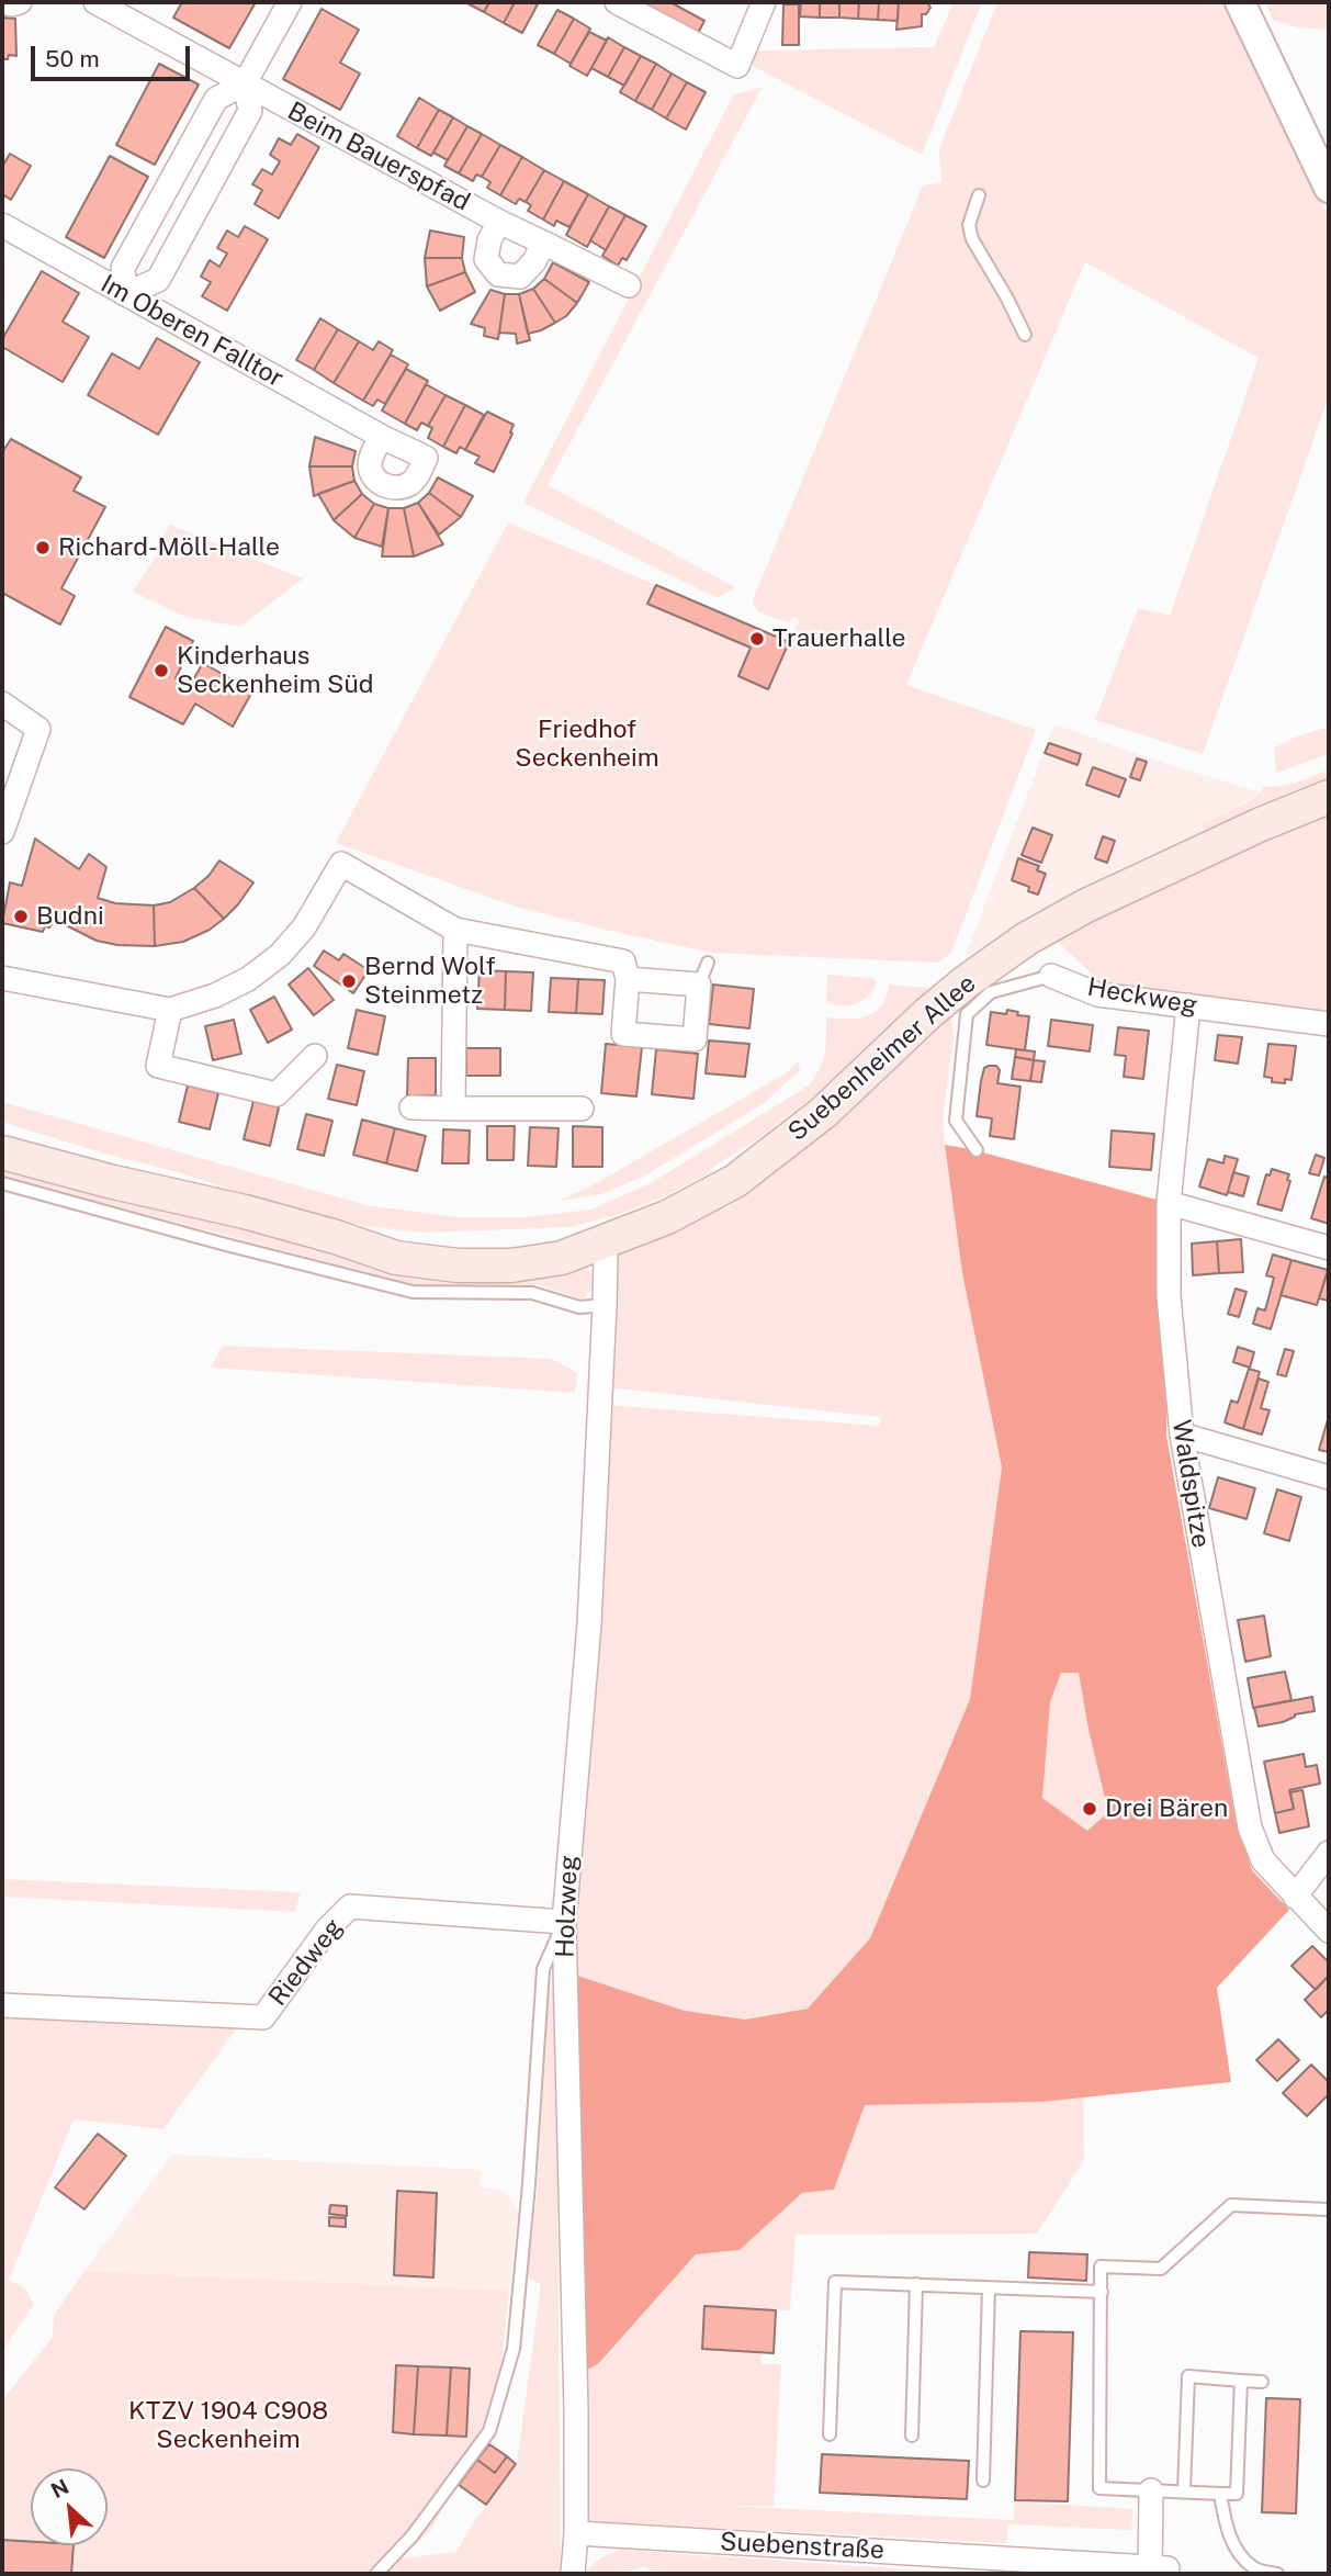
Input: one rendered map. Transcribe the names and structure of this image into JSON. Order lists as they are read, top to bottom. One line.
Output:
{"streets":{"main road":["Suebenheimer Allee"],"street":["Beim Bauerspfad","Im Oberen Falltor","Heckweg","Waldspitze","Holzweg","Riedweg","Suebenstraße"]},"crossings":[["Heckweg","Waldspitze"],["Suebenheimer Allee","Holzweg"],["Holzweg","Riedweg"],["Holzweg","Suebenstraße"]],"parks":["Friedhof Seckenheim","KTZV 1904 C908 Seckenheim"],"places":["Richard-Möll-Halle","Trauerhalle","Kinderhaus Seckenheim Süd","Budni","Bernd Wolf Steinmetz","Drei Bären"],"scale_bar":"50 m","north":"top left"}
